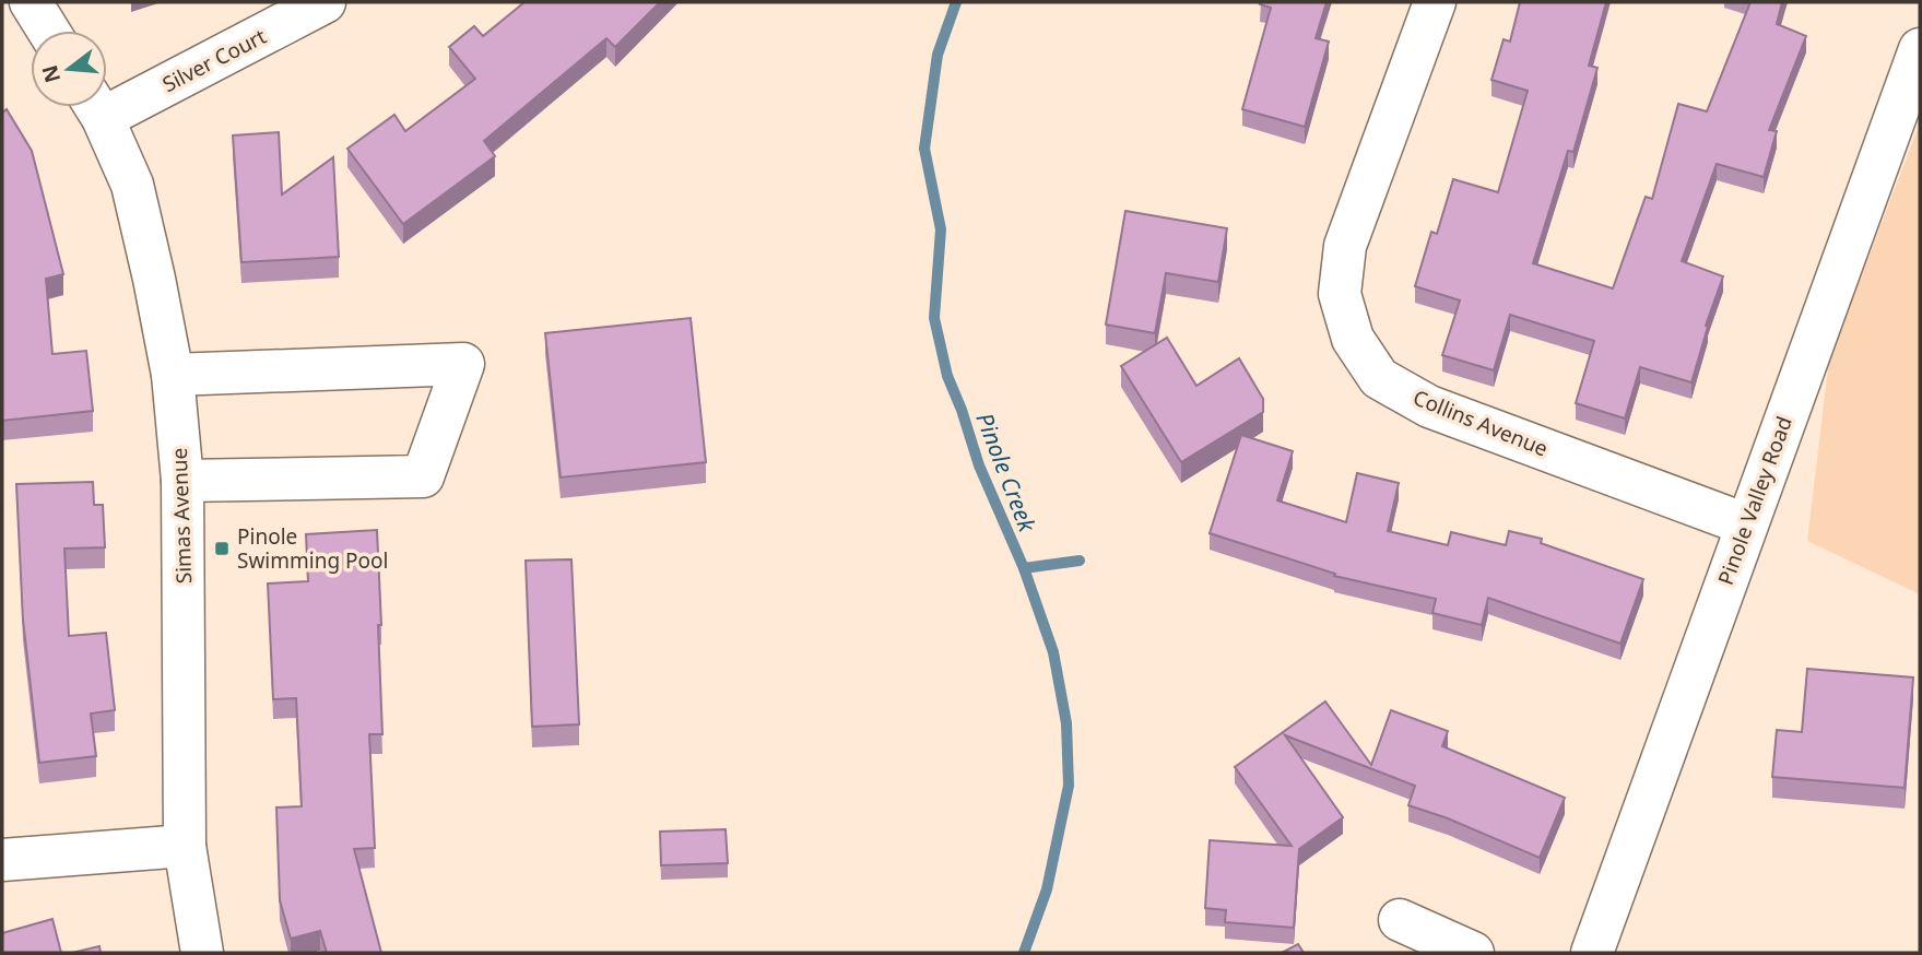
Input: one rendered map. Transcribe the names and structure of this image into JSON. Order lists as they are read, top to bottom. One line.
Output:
{"streets":{"street":["Silver Court","Collins Avenue","Pinole Valley Road","Simas Avenue"]},"crossings":[["Collins Avenue","Pinole Valley Road"]],"water":["Pinole Creek"],"places":{"transit":["Pinole Swimming Pool"]},"north":"left"}
